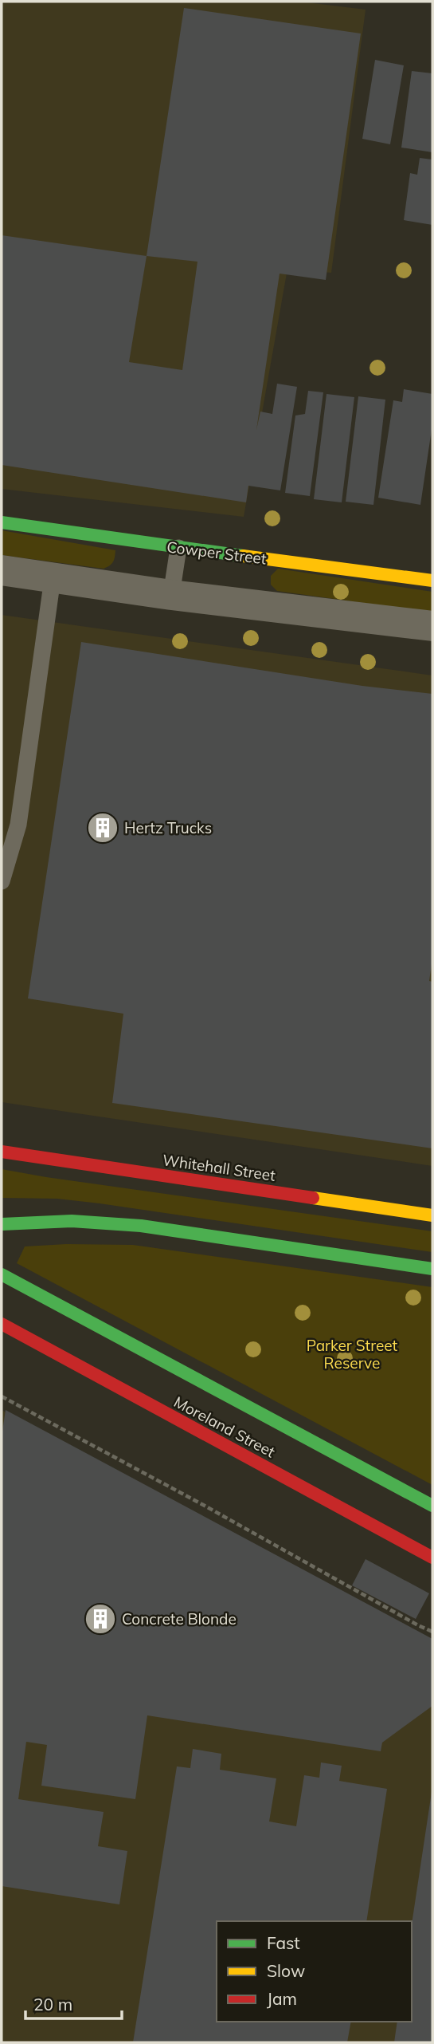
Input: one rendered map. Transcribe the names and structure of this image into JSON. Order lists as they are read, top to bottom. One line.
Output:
{"streets":{"main road":["Cowper Street","Whitehall Street","Moreland Street"]},"parks":["Parker Street Reserve"],"places":{"building":["Hertz Trucks","Concrete Blonde"]},"legend":["Fast","Slow","Jam"],"scale_bar":"20 m"}
